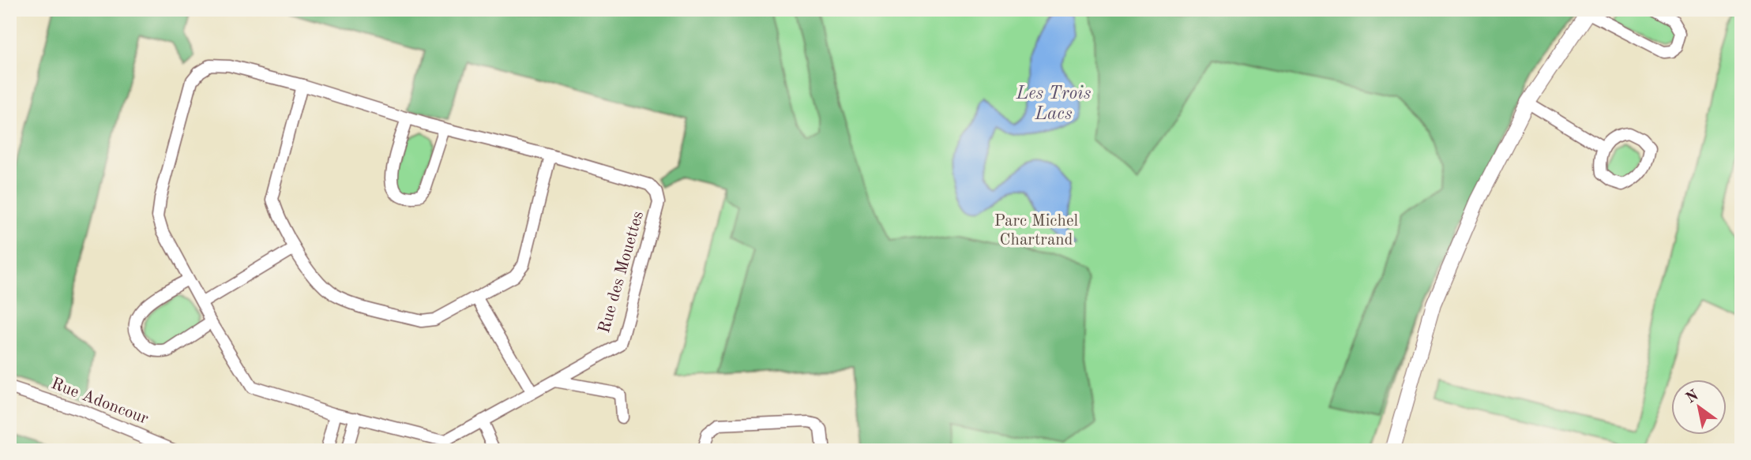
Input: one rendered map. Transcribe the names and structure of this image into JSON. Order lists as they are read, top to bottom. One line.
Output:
{"streets":{"street":["Rue des Mouettes","Rue Adoncour"]},"water":["Les Trois Lacs"],"parks":["Parc Michel Chartrand"],"north":"top left"}
